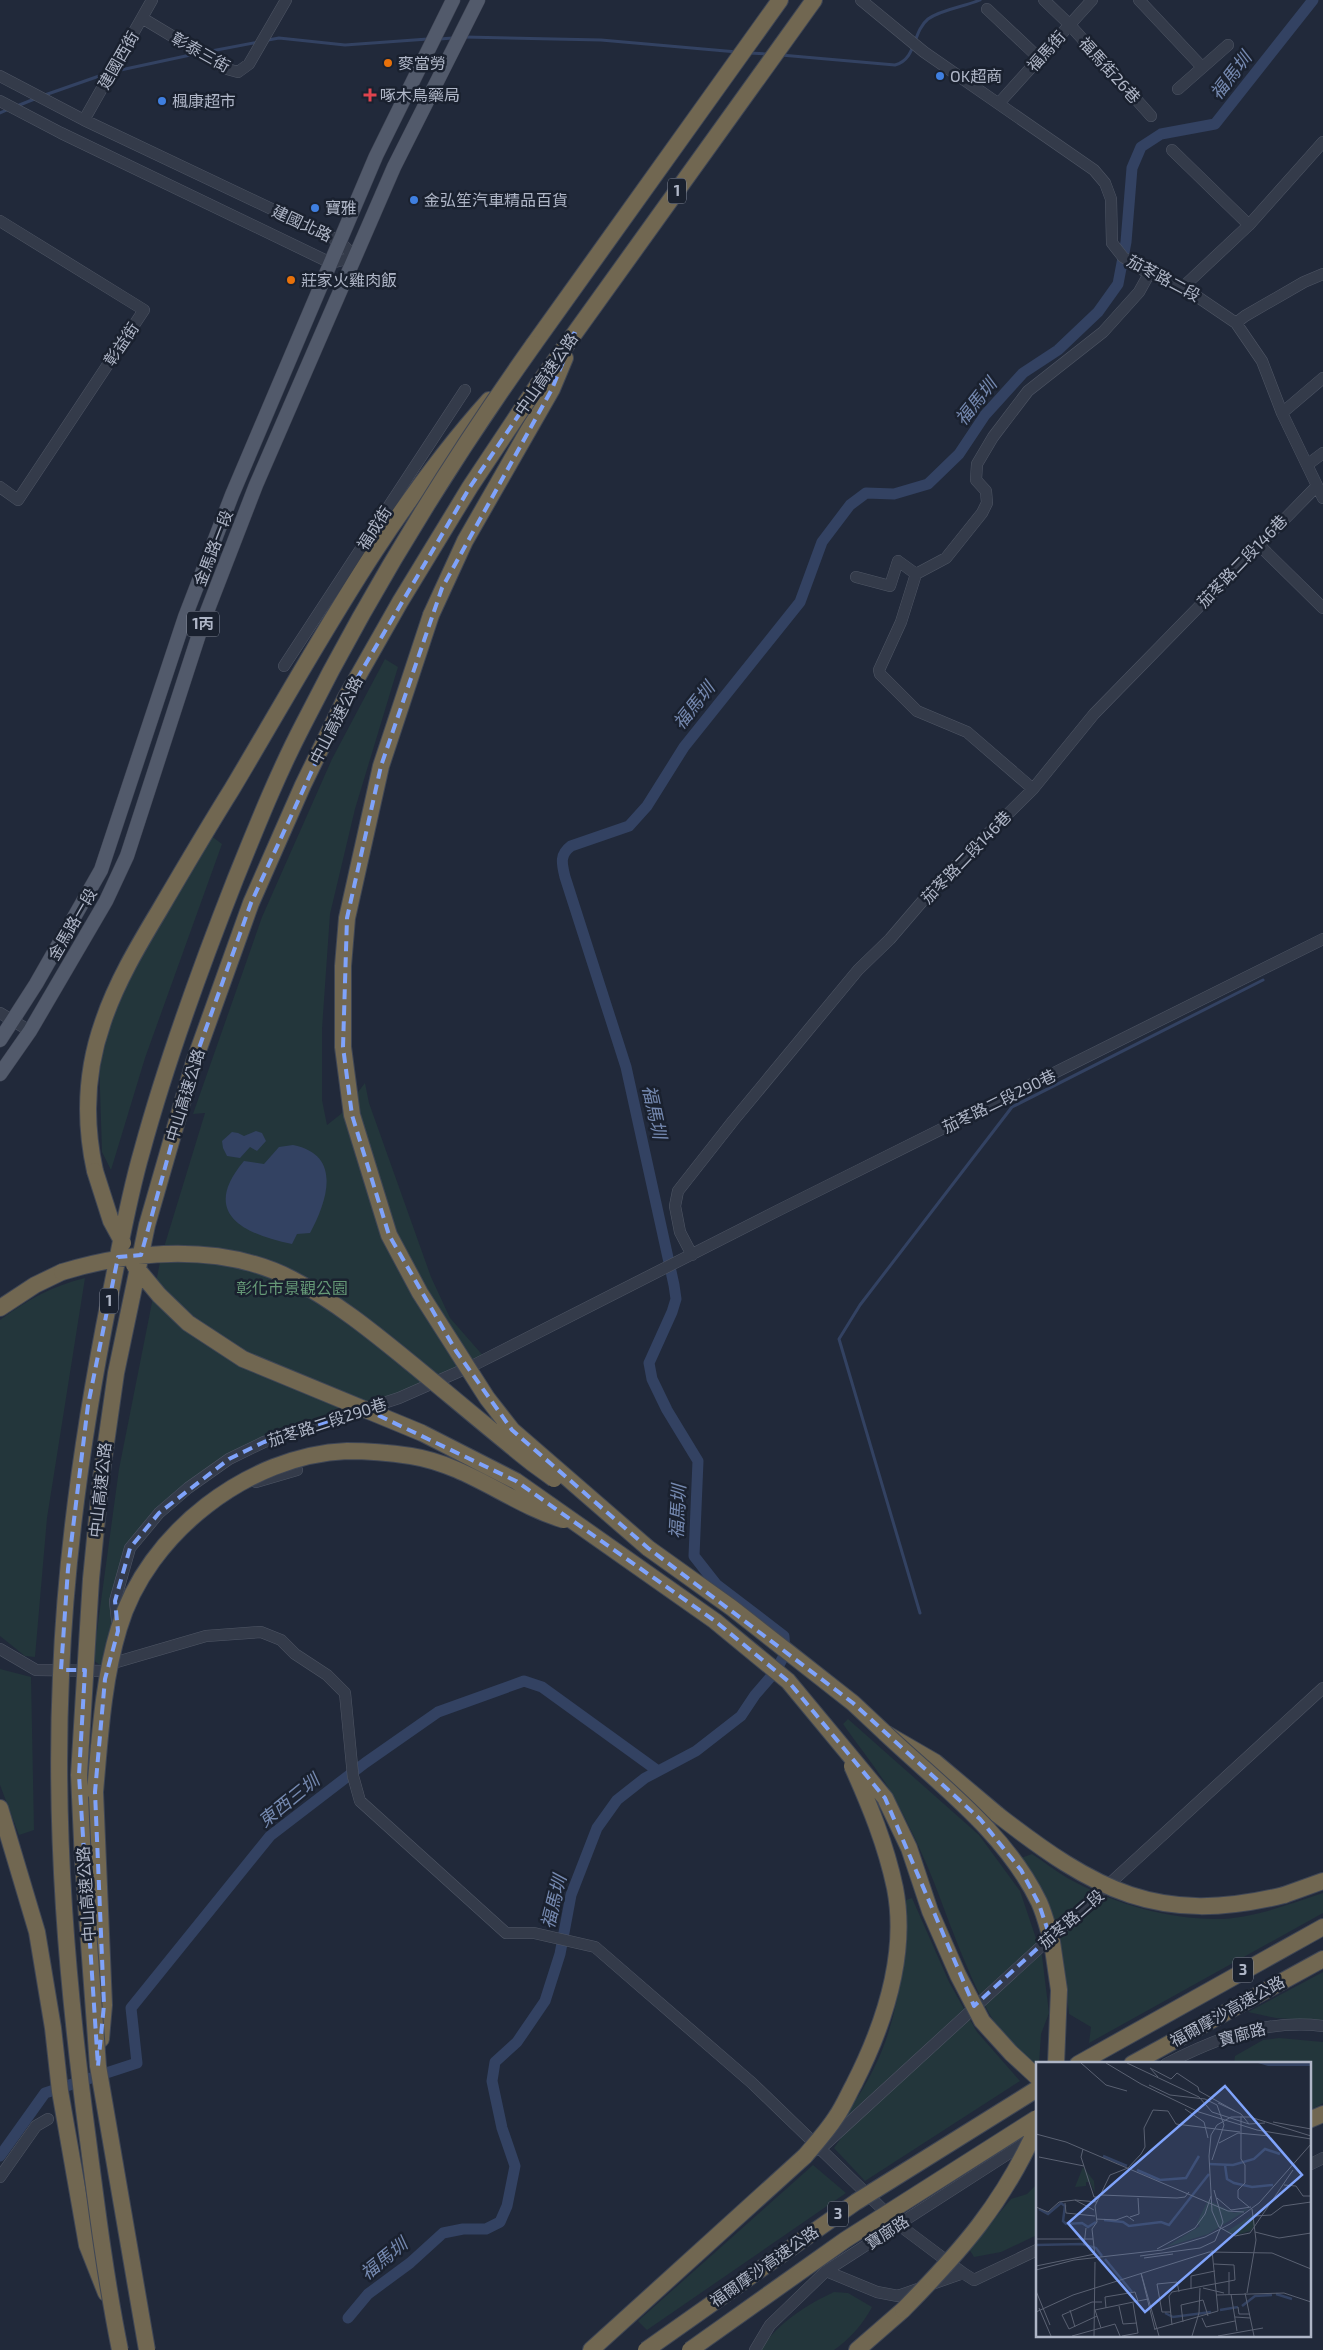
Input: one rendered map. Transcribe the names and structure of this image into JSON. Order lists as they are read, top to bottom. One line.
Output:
{"streets":{"highway":["1","中山高速公路","3","福爾摩沙高速公路"],"main road":["金馬路一段","1丙"],"street":["福馬街","彰泰三街","建國西街","福馬街26巷","建國北路","茄苳路二段","彰益街","福成街","茄苳路二段146巷","茄苳路二段290巷","寶廍路"]},"crossings":[["福馬街","福馬街26巷"],["福馬街","茄苳路二段"],["彰泰三街","建國西街"],["建國西街","建國北路"],["建國北路","金馬路一段"],["茄苳路二段","茄苳路二段146巷"],["茄苳路二段146巷","茄苳路二段290巷"]],"water":["福馬圳","東西三圳"],"parks":["彰化市景觀公園"],"places":{"other":["麥當勞","OK超商","楓康超市","金弘笙汽車精品百貨","寶雅","莊家火雞肉飯"],"health":["啄木鳥藥局"]}}
